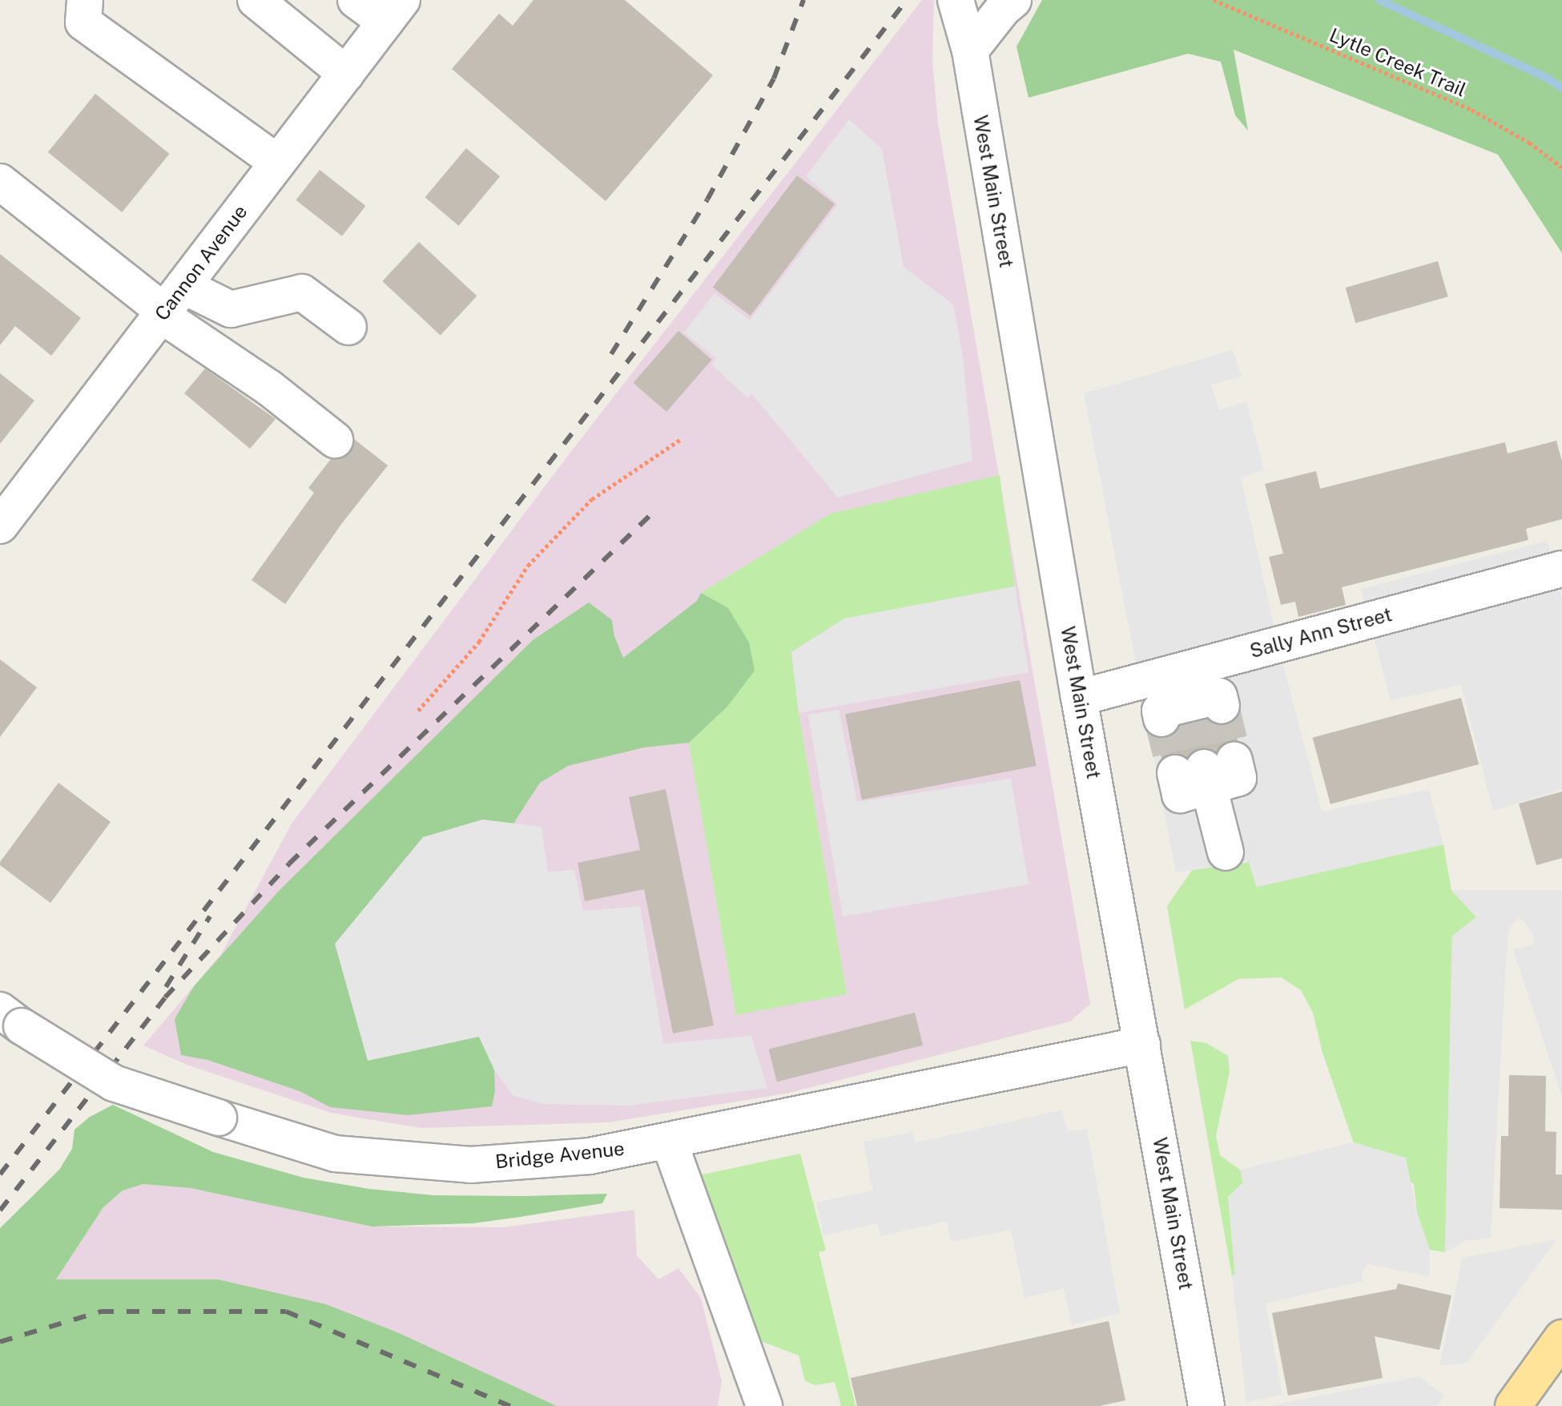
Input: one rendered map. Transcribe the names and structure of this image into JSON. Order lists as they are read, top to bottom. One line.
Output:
{"streets":{"street":["West Main Street","Cannon Avenue","Sally Ann Street","Bridge Avenue"],"path":["Lytle Creek Trail"]},"crossings":[["West Main Street","Sally Ann Street"],["West Main Street","Bridge Avenue"]]}
